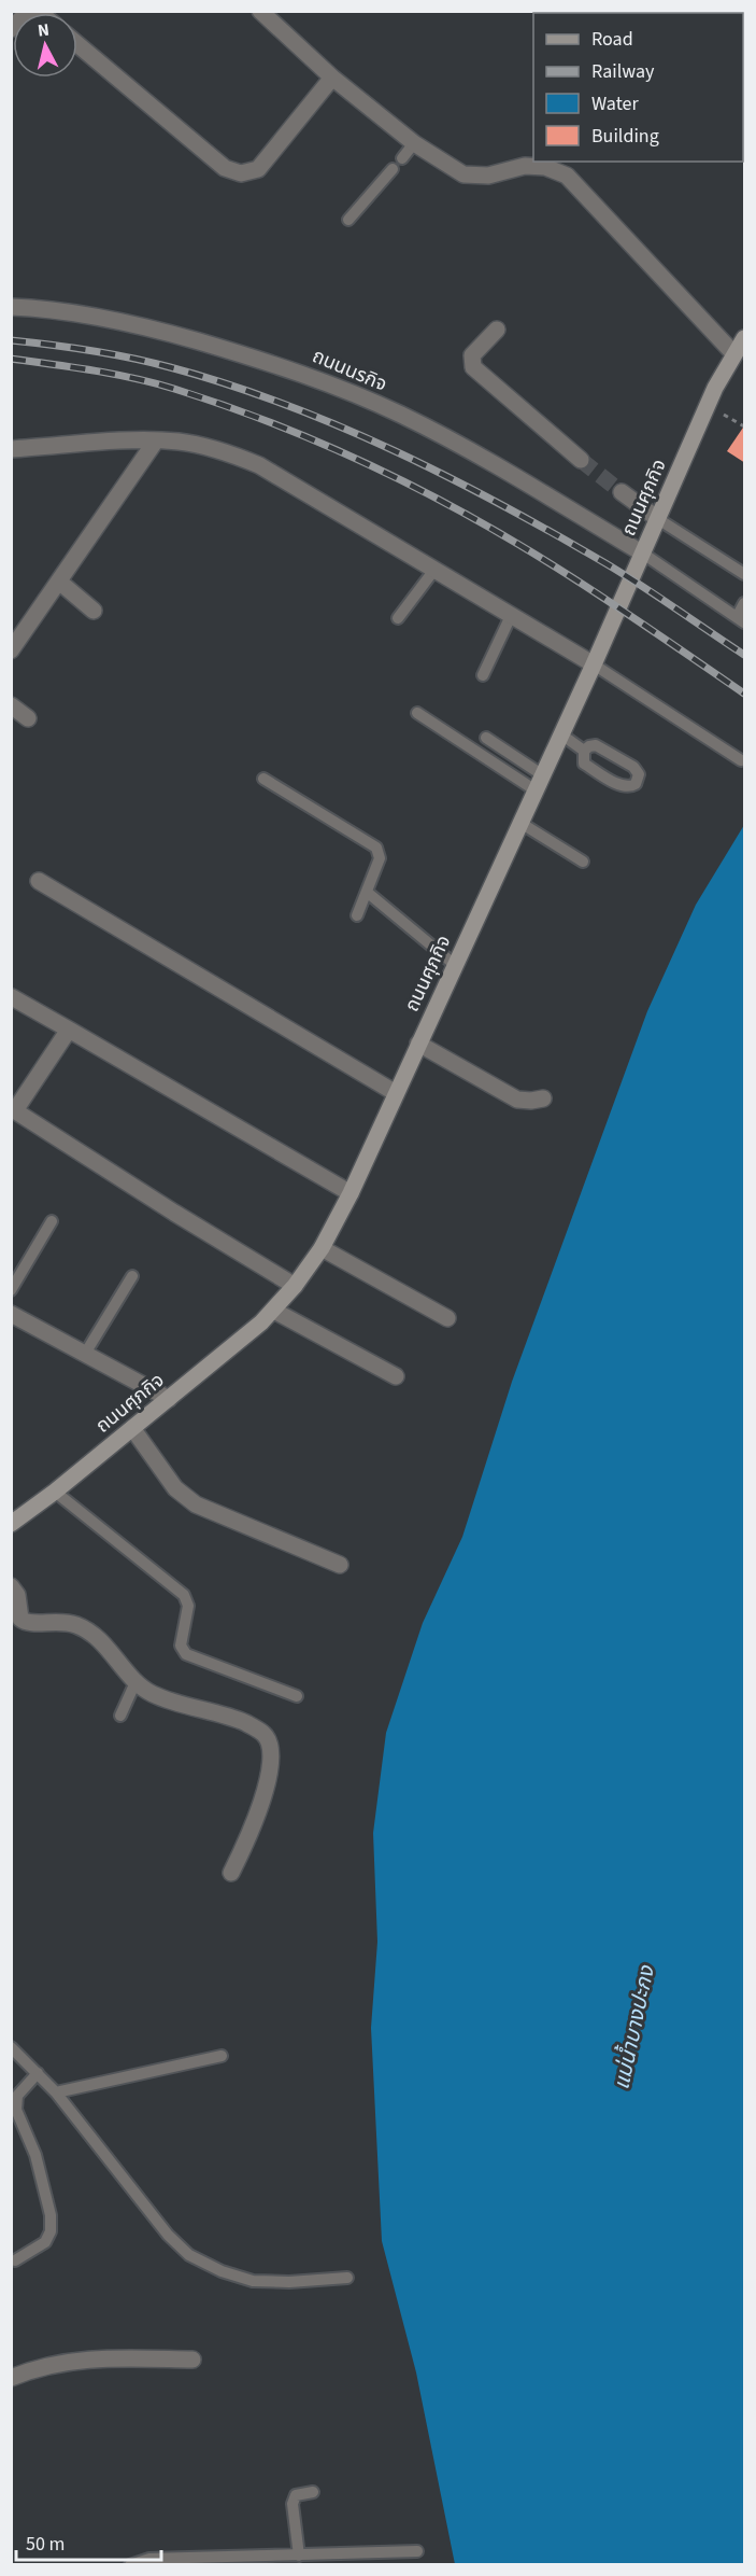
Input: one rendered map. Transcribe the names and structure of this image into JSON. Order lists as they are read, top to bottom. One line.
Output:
{"streets":{"main road":["ถนนศุภกิจ"],"street":["ถนนนรกิจ"]},"crossings":[["ถนนนรกิจ","ถนนศุภกิจ"]],"water":["แม่น้ำบางปะกง"],"legend":["Road","Railway","Water","Building"],"scale_bar":"50 m","north":"top"}
